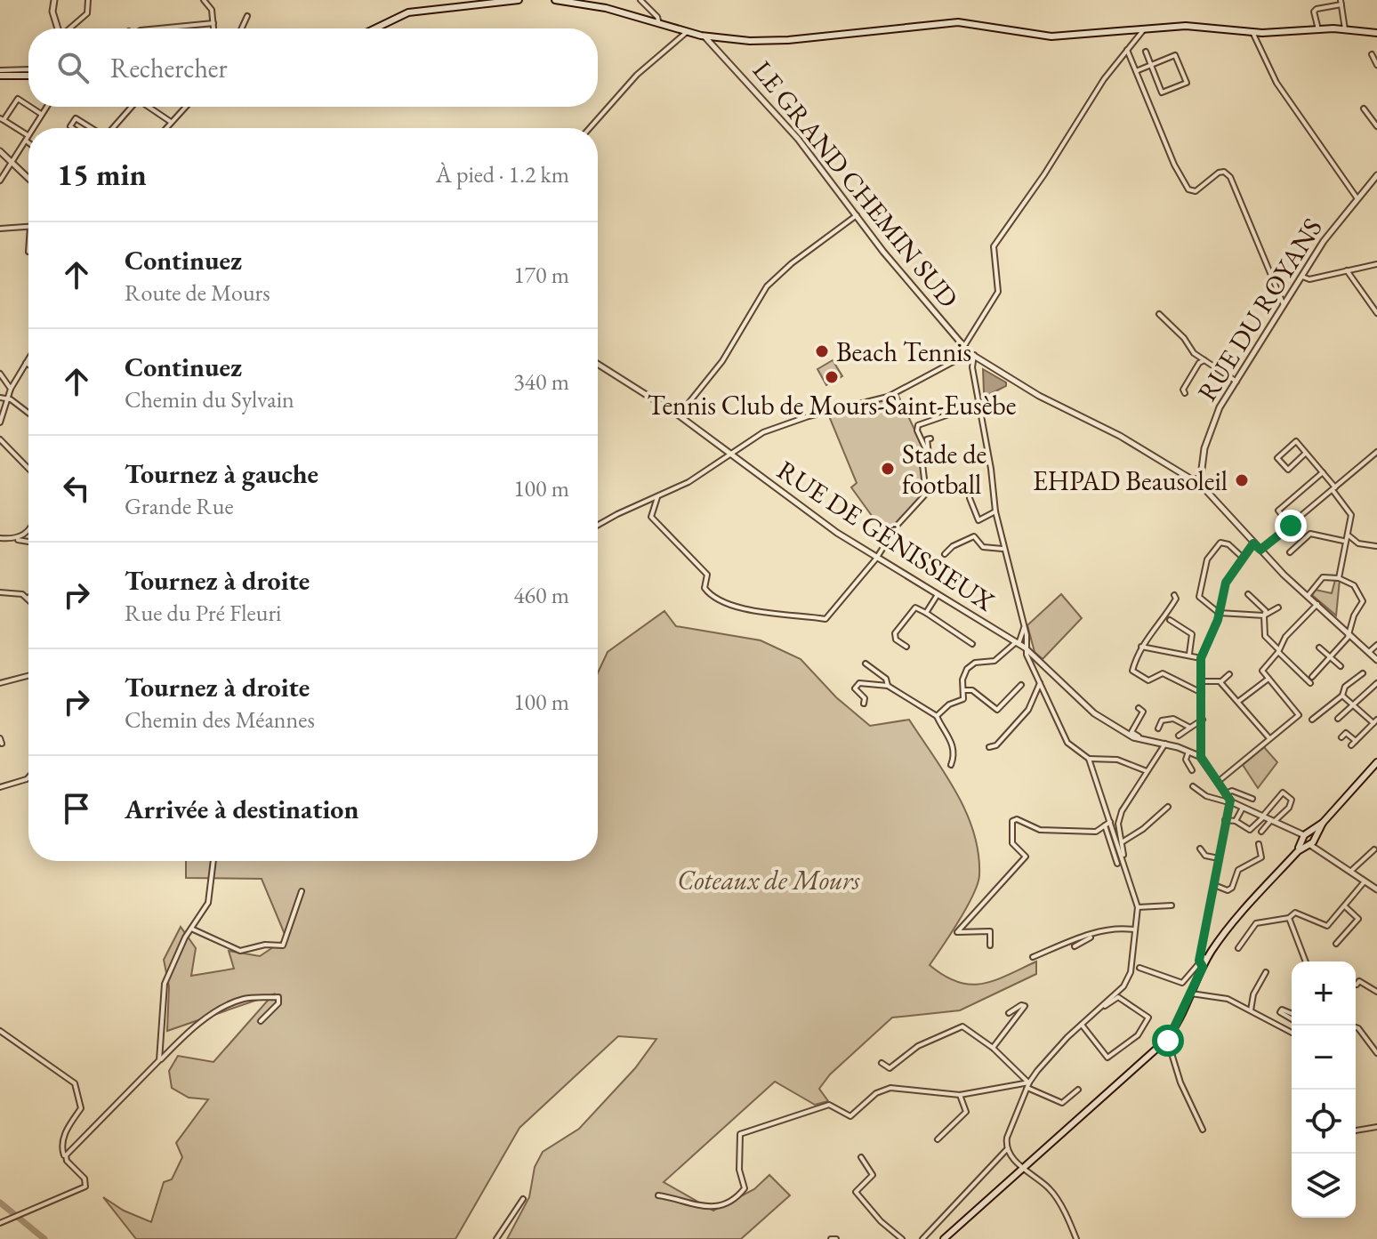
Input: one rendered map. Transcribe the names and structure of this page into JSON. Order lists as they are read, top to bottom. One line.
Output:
{"streets":{"street":["LE GRAND CHEMIN SUD","RUE DU ROYANS","RUE DE GÉNISSIEUX"]},"parks":["Coteaux de Mours"],"places":["Beach Tennis","Tennis Club de Mours-Saint-Eusèbe","Stade de football","EHPAD Beausoleil"],"page":{"search":"Rechercher","heading":["15 min","À pied · 1.2 km"],"list":[["Continuez","Route de Mours","170 m"],["Continuez","Chemin du Sylvain","340 m"],["Tournez à gauche","Grande Rue","100 m"],["Tournez à droite","Rue du Pré Fleuri","460 m"],["Tournez à droite","Chemin des Méannes","100 m"],"Arrivée à destination"],"map_buttons":["+","−"]}}
